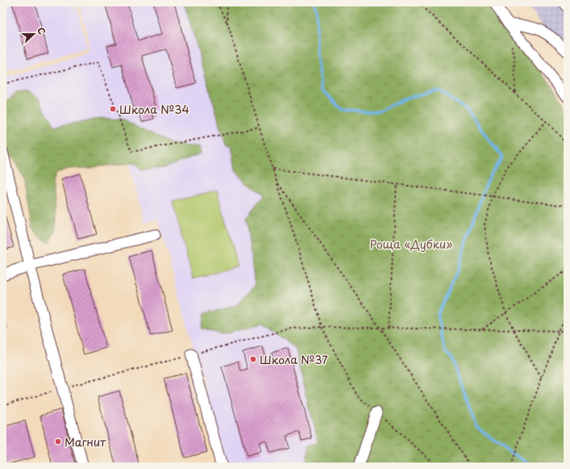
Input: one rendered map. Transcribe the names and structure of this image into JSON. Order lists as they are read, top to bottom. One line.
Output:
{"parks":["Роща «Дубки»"],"places":["Школа №34","Школа №37","Магнит"],"north":"right"}
